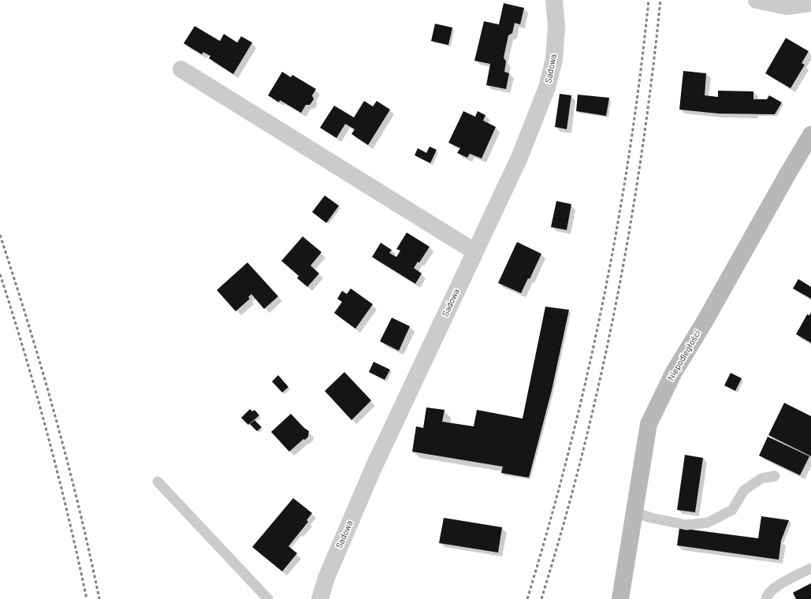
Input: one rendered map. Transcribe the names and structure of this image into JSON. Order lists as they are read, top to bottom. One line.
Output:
{"streets":{"street":["Sadowa","Niepodległości"]}}
